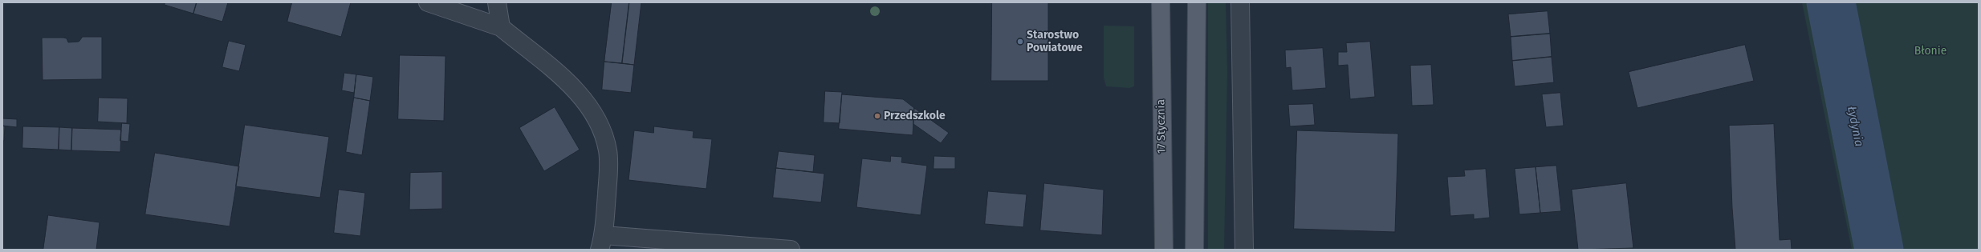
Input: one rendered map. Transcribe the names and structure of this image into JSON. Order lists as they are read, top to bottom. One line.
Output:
{"streets":{"main road":["17 Stycznia"]},"water":["Łydynia"],"parks":["Błonie"],"places":["Starostwo Powiatowe","Przedszkole"]}
